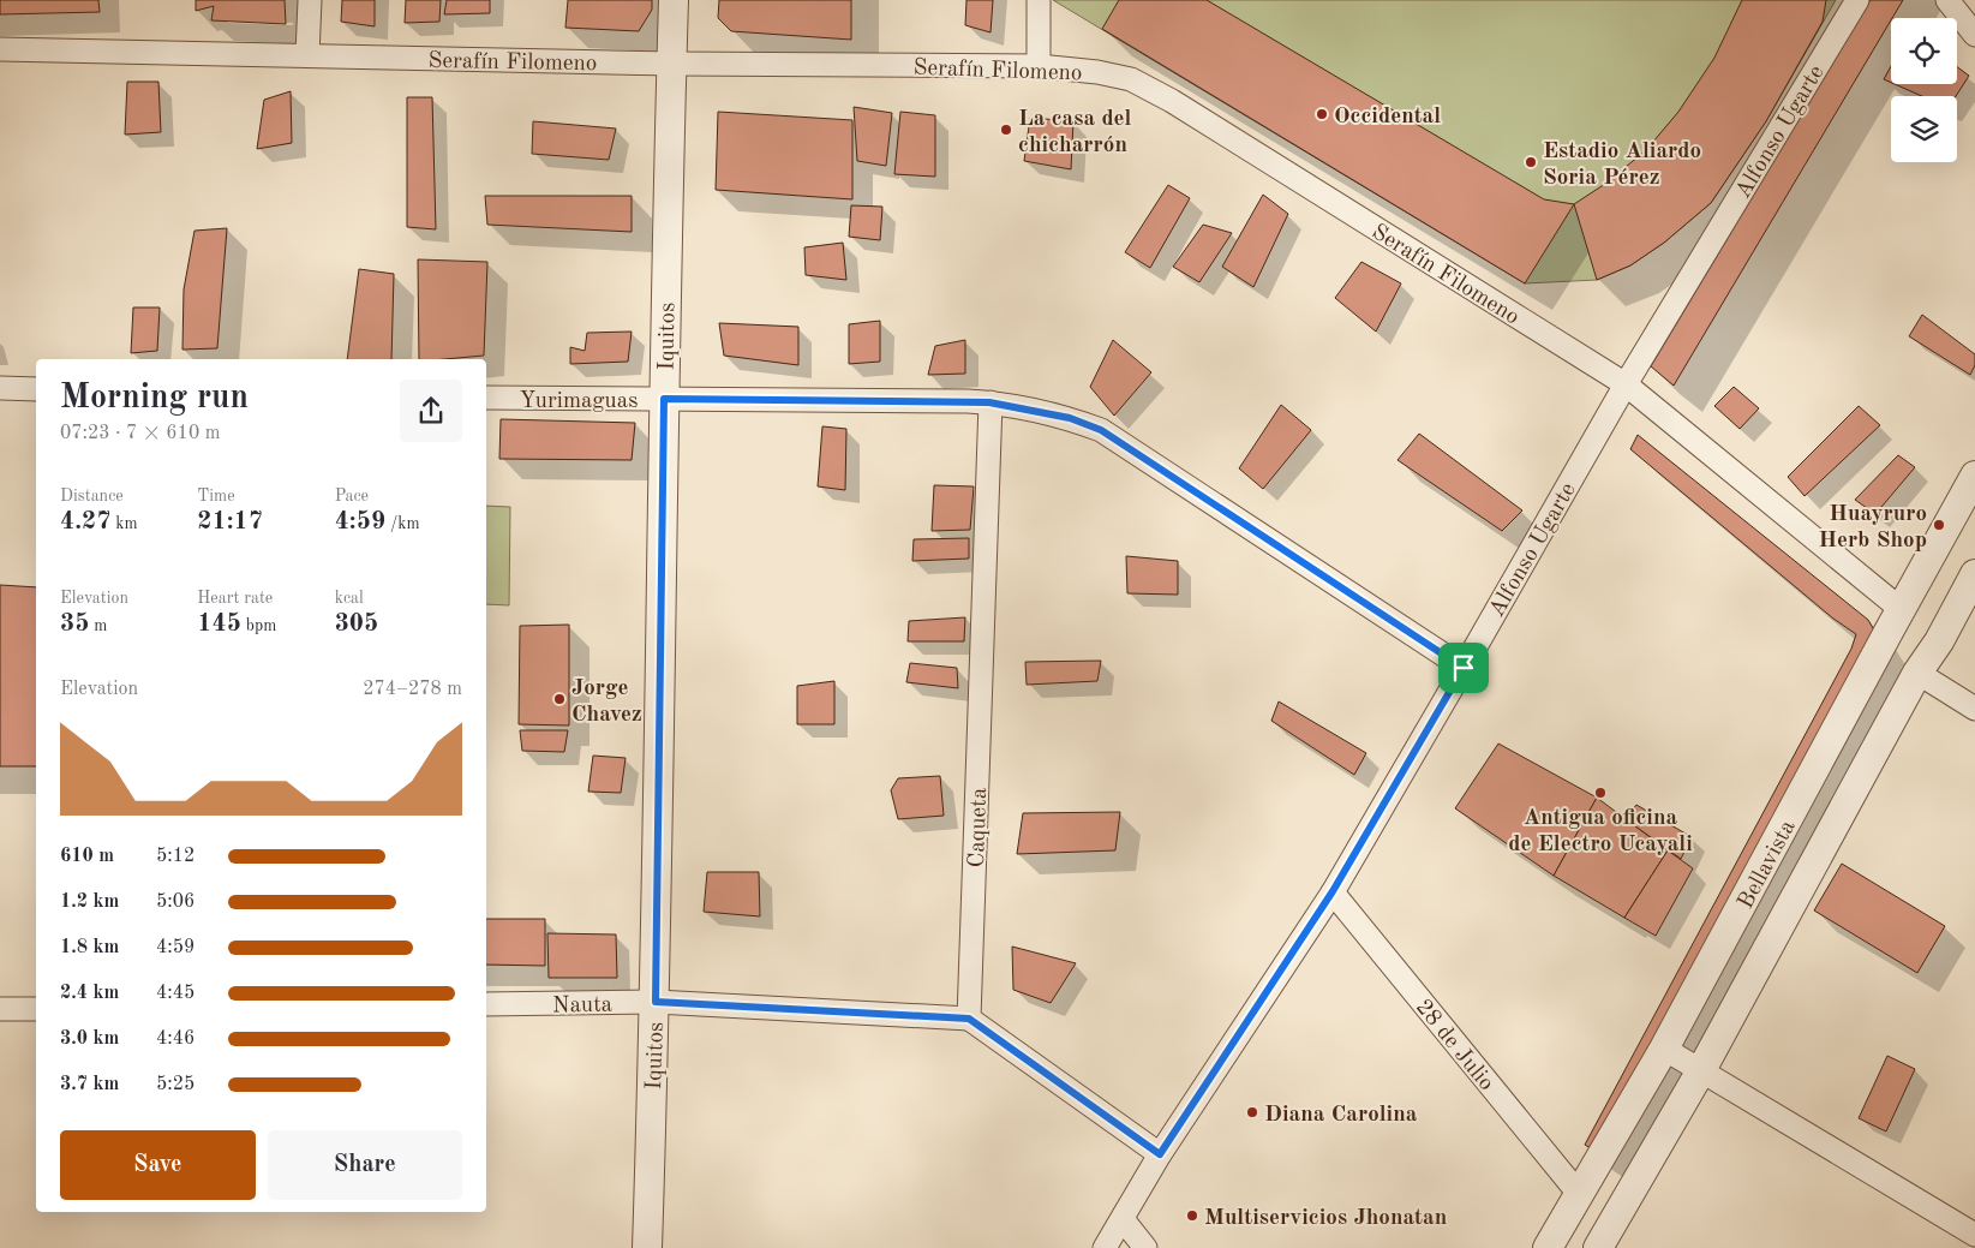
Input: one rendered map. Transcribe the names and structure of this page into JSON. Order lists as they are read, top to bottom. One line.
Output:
{"streets":{"street":["Serafín Filomeno","Alfonso Ugarte","Iquitos","Yurimaguas","Caqueta","Bellavista","Nauta","28 de Julio"]},"crossings":[["Serafín Filomeno","Alfonso Ugarte"],["Serafín Filomeno","Iquitos"],["Serafín Filomeno","Bellavista"],["Alfonso Ugarte","Yurimaguas"],["Alfonso Ugarte","28 de Julio"],["Iquitos","Yurimaguas"],["Iquitos","Nauta"],["Yurimaguas","Caqueta"],["Caqueta","Nauta"],["Bellavista","28 de Julio"]],"places":["Occidental","La casa del chicharrón","Estadio Aliardo Soria Pérez","Huayruro Herb Shop","Jorge Chavez","Antigua oficina de Electro Ucayali","Diana Carolina","Multiservicios Jhonatan"],"page":{"heading":["Morning run","07:23 · 7 × 610 m"],"stats":[["Distance","4.27 km"],["Time","21:17"],["Pace","4:59 /km"],["Elevation","35 m"],["Heart rate","145 bpm"],["kcal","305"]],"chart":["Elevation","274–278 m"],"list":[{"name":"610 m","note":"5:12"},{"name":"1.2 km","note":"5:06"},{"name":"1.8 km","note":"4:59"},{"name":"2.4 km","note":"4:45"},{"name":"3.0 km","note":"4:46"},{"name":"3.7 km","note":"5:25"}],"buttons":["Save","Share"]}}
